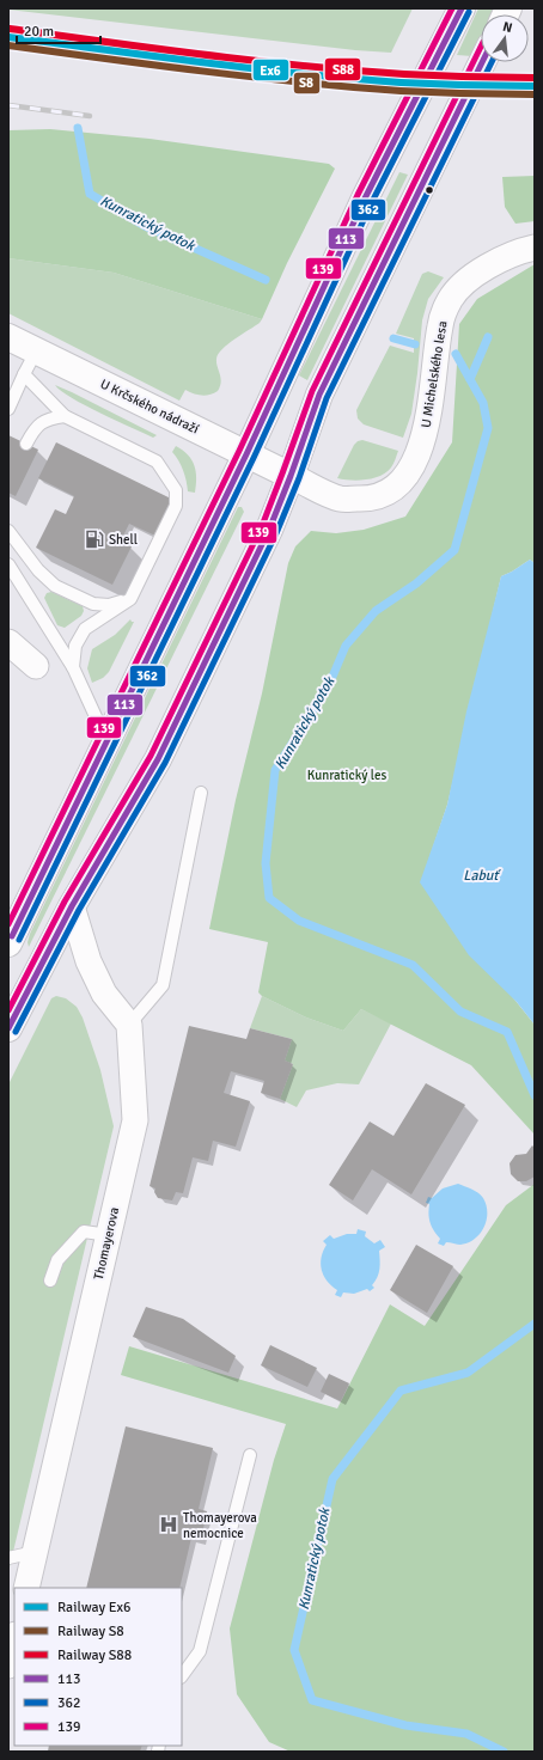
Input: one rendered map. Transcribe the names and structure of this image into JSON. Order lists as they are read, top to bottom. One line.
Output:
{"streets":{"main road":["U Krčského nádraží"],"street":["U Michelského lesa","Thomayerova"]},"crossings":[["U Michelského lesa","U Krčského nádraží"]],"water":["Kunratický potok","Labuť"],"parks":["Kunratický les"],"places":{"fuel station":["Shell"],"hospital":["Thomayerova nemocnice"]},"lines":["transit line 113","transit line 139","transit line 362","rail line S88","rail line Ex6","rail line S8"],"legend":["Railway Ex6","Railway S8","Railway S88","113","362","139"],"scale_bar":"20 m","north":"top"}
